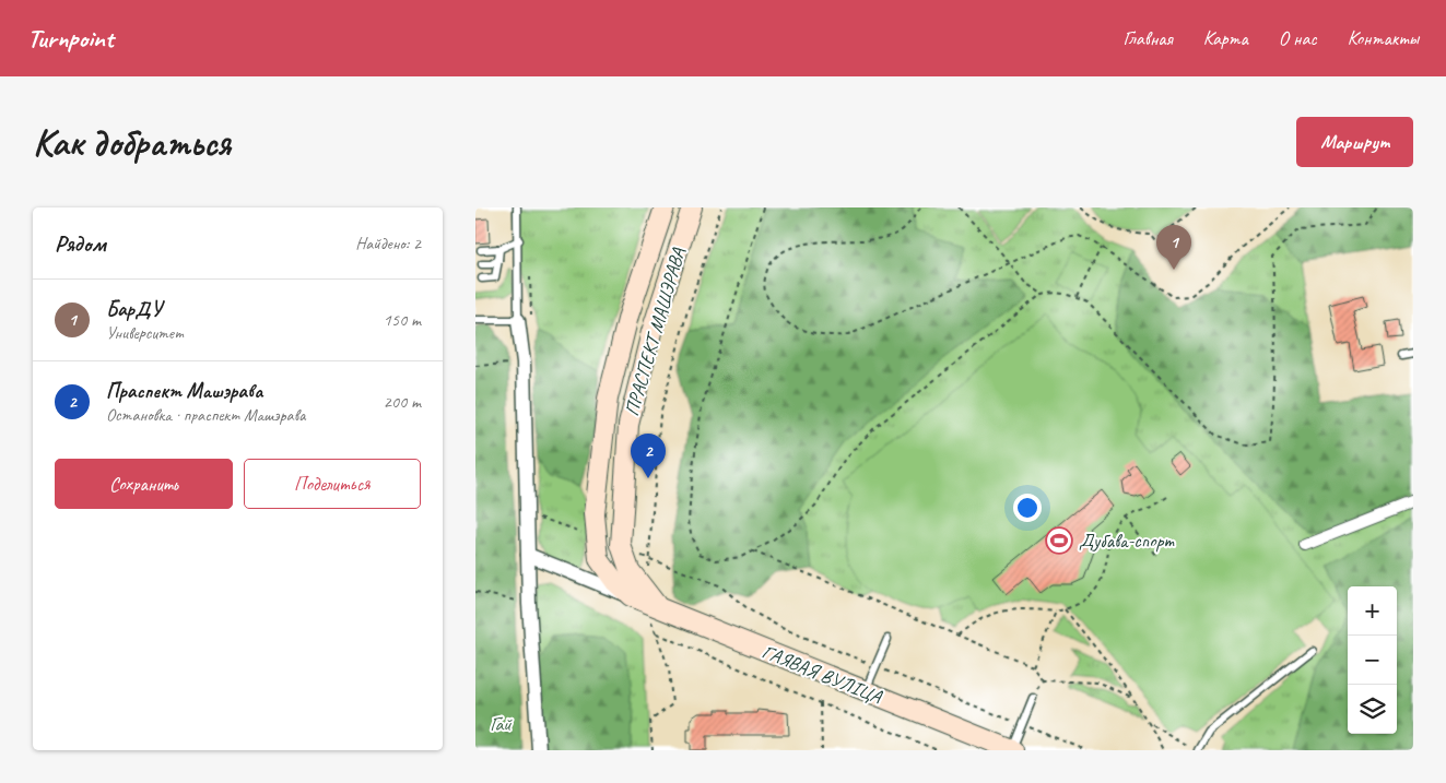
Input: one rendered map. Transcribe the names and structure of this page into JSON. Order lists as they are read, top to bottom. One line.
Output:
{"streets":{"main road":["ПРАСПЕКТ МАШЭРАВА","ГАЯВАЯ ВУЛІЦА"]},"crossings":[["ПРАСПЕКТ МАШЭРАВА","ГАЯВАЯ ВУЛІЦА"]],"parks":["Гай"],"places":{"sports":["Дубава-спорт"]},"page":{"header":"Turnpoint","nav":["Главная","Карта","О нас","Контакты"],"buttons":["Маршрут",["Сохранить","Поделиться"]],"title":"Как добраться","heading":["Рядом","Найдено: 2"],"pins":["1","2"],"list":[{"mark":"1","name":"БарДУ","note":"Университет","value":"150 m"},{"mark":"2","name":"Праспект Машэрава","note":"Остановка · праспект Машэрава","value":"200 m"}],"map_buttons":["+","−"]}}
